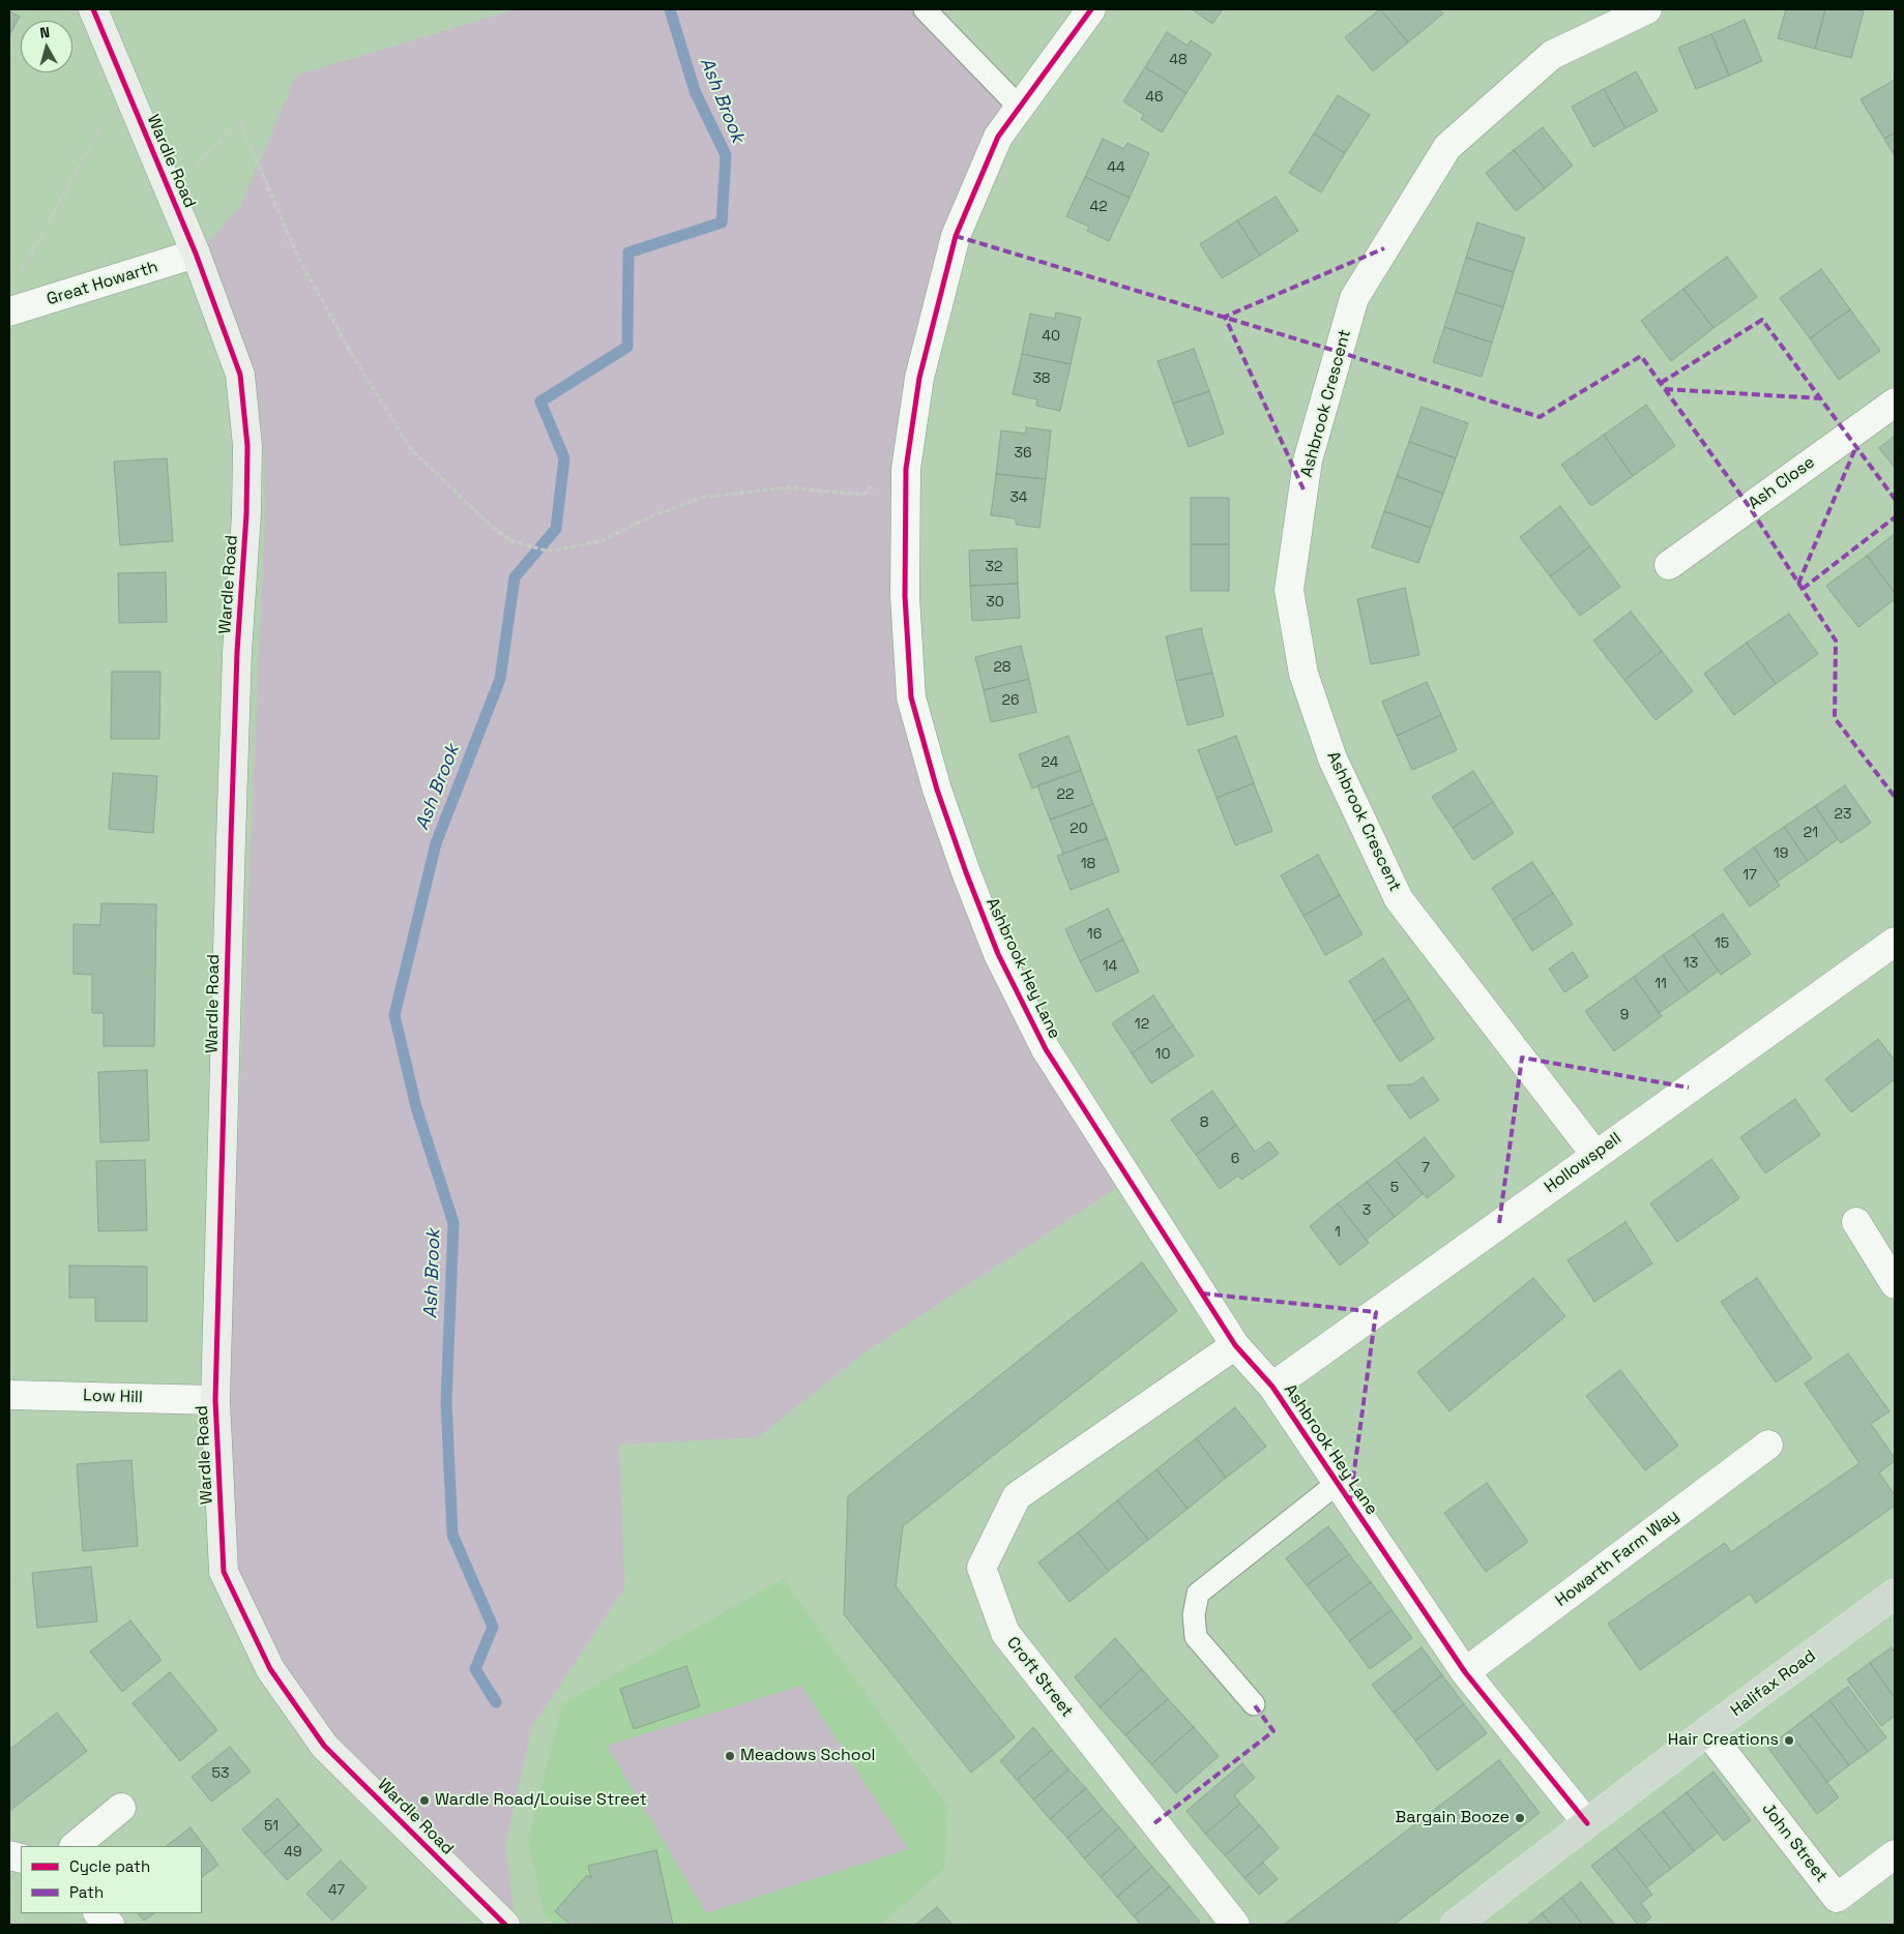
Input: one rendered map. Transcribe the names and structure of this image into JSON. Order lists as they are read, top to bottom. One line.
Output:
{"streets":{"highway":["Halifax Road"],"street":["Wardle Road","Great Howarth","Ashbrook Crescent","Ash Close","Ashbrook Hey Lane","Hollowspell","Low Hill","Howarth Farm Way","Croft Street","John Street"]},"crossings":[["Wardle Road","Great Howarth"],["Wardle Road","Low Hill"],["Ashbrook Crescent","Hollowspell"],["Ashbrook Hey Lane","Hollowspell"],["Ashbrook Hey Lane","Howarth Farm Way"],["Ashbrook Hey Lane","Croft Street"],["Ashbrook Hey Lane","Halifax Road"],["Halifax Road","John Street"]],"water":["Ash Brook"],"places":["Hair Creations","Meadows School","Wardle Road/Louise Street","Bargain Booze"],"house_numbers":["48","46","44","42","40","38","36","34","32","30","28","26","24","22","23","20","21","19","18","17","16","15","13","14","11","9","12","10","8","6","7","5","3","1","53","51","49","47"],"legend":["Cycle path","Path"],"north":"top"}
